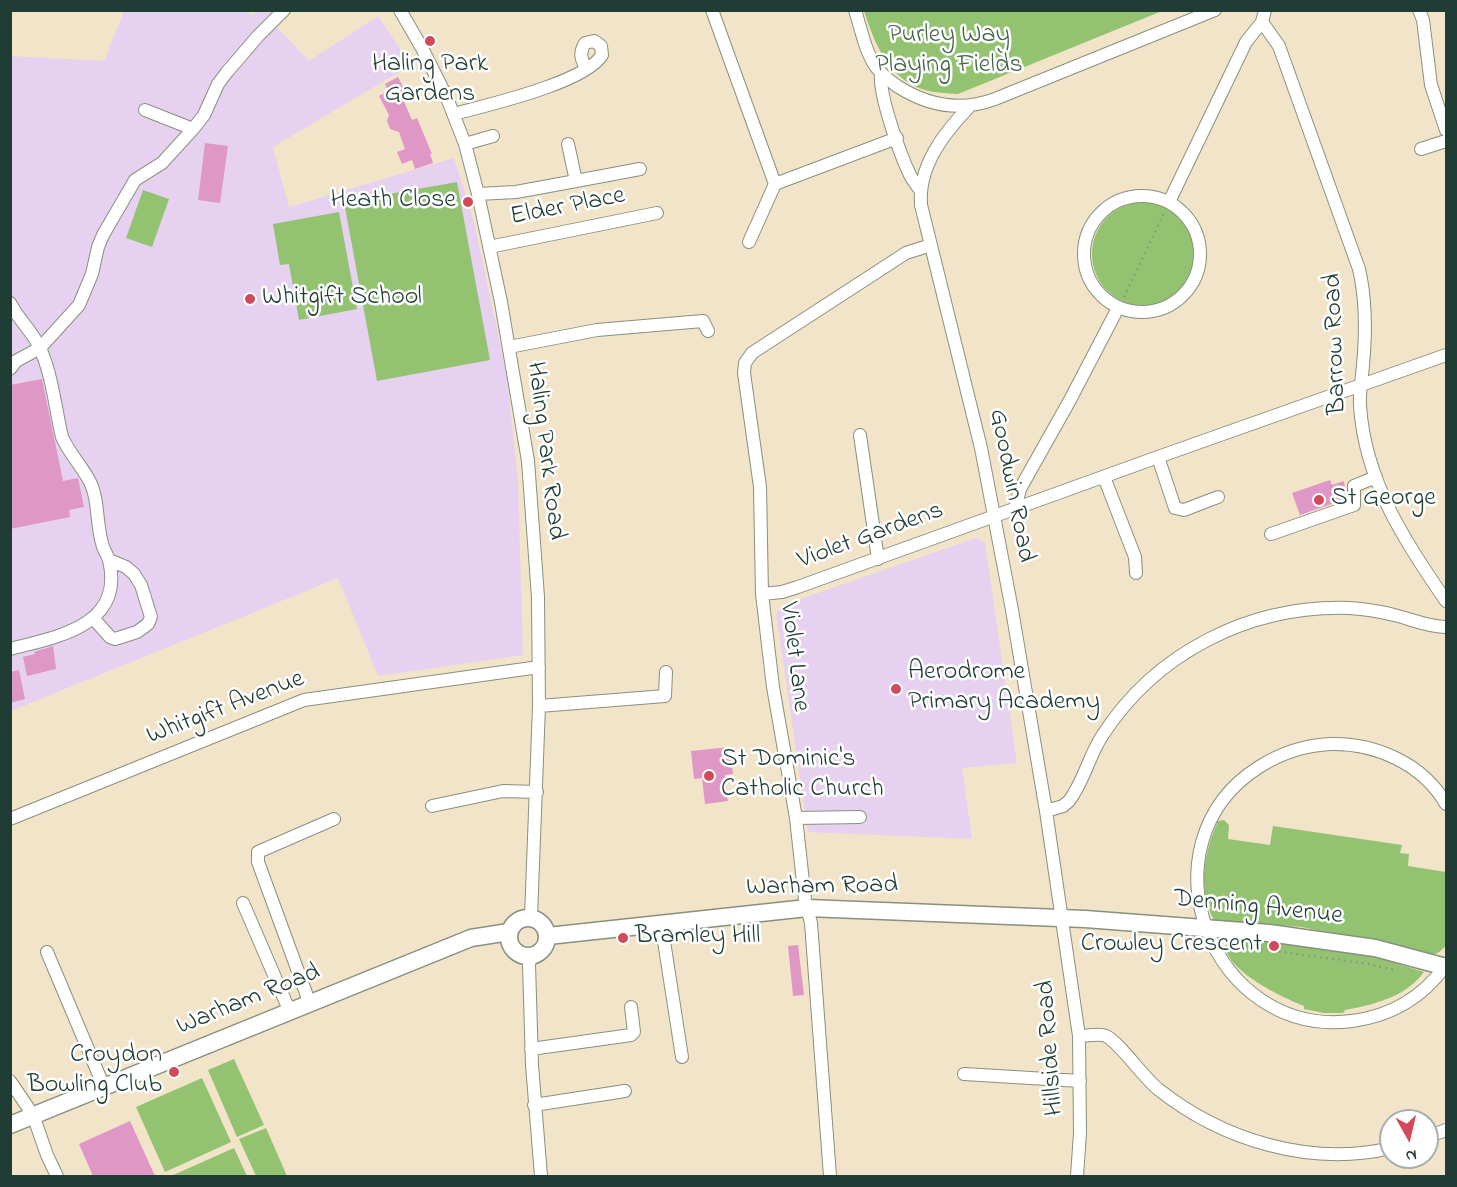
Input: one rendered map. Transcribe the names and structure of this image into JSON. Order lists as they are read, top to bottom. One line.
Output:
{"streets":{"main road":["Warham Road","Denning Avenue"],"street":["Elder Place","Barrow Road","Haling Park Road","Goodwin Road","Violet Gardens","Violet Lane","Whitgift Avenue","Hillside Road"]},"crossings":[["Elder Place","Haling Park Road"],["Barrow Road","Violet Gardens"],["Haling Park Road","Whitgift Avenue"],["Haling Park Road","Warham Road"],["Goodwin Road","Violet Gardens"],["Goodwin Road","Violet Lane"],["Goodwin Road","Warham Road"],["Goodwin Road","Denning Avenue"],["Goodwin Road","Hillside Road"],["Violet Gardens","Violet Lane"],["Violet Lane","Warham Road"],["Warham Road","Denning Avenue"],["Warham Road","Hillside Road"],["Denning Avenue","Hillside Road"]],"parks":["Purley Way Playing Fields"],"places":["Haling Park Gardens","Heath Close","Whitgift School","St George","Aerodrome Primary Academy","St Dominic's Catholic Church","Bramley Hill","Crowley Crescent","Croydon Bowling Club"],"north":"bottom"}
